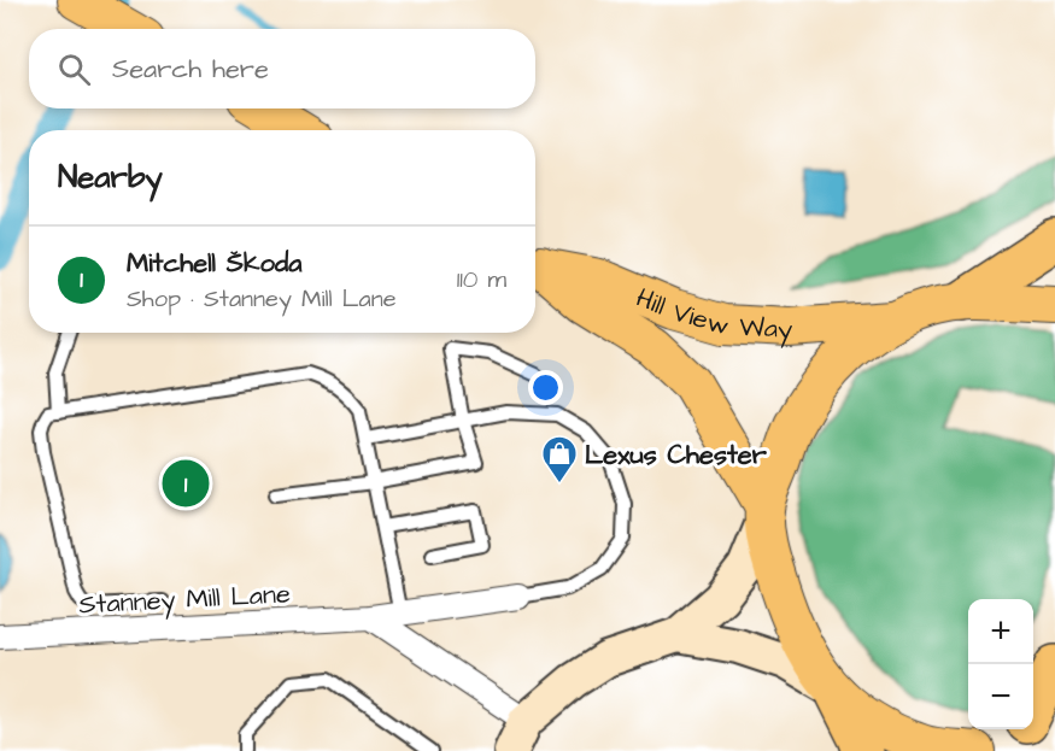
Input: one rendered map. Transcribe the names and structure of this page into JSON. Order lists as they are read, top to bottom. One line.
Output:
{"streets":{"main road":["Hill View Way"],"street":["Stanney Mill Lane"]},"places":{"shop":["Lexus Chester"]},"page":{"search":"Search here","heading":"Nearby","list":[{"mark":"1","name":"Mitchell Škoda","note":"Shop · Stanney Mill Lane","value":"110 m"}],"pins":"1","map_buttons":["+","−"]}}
